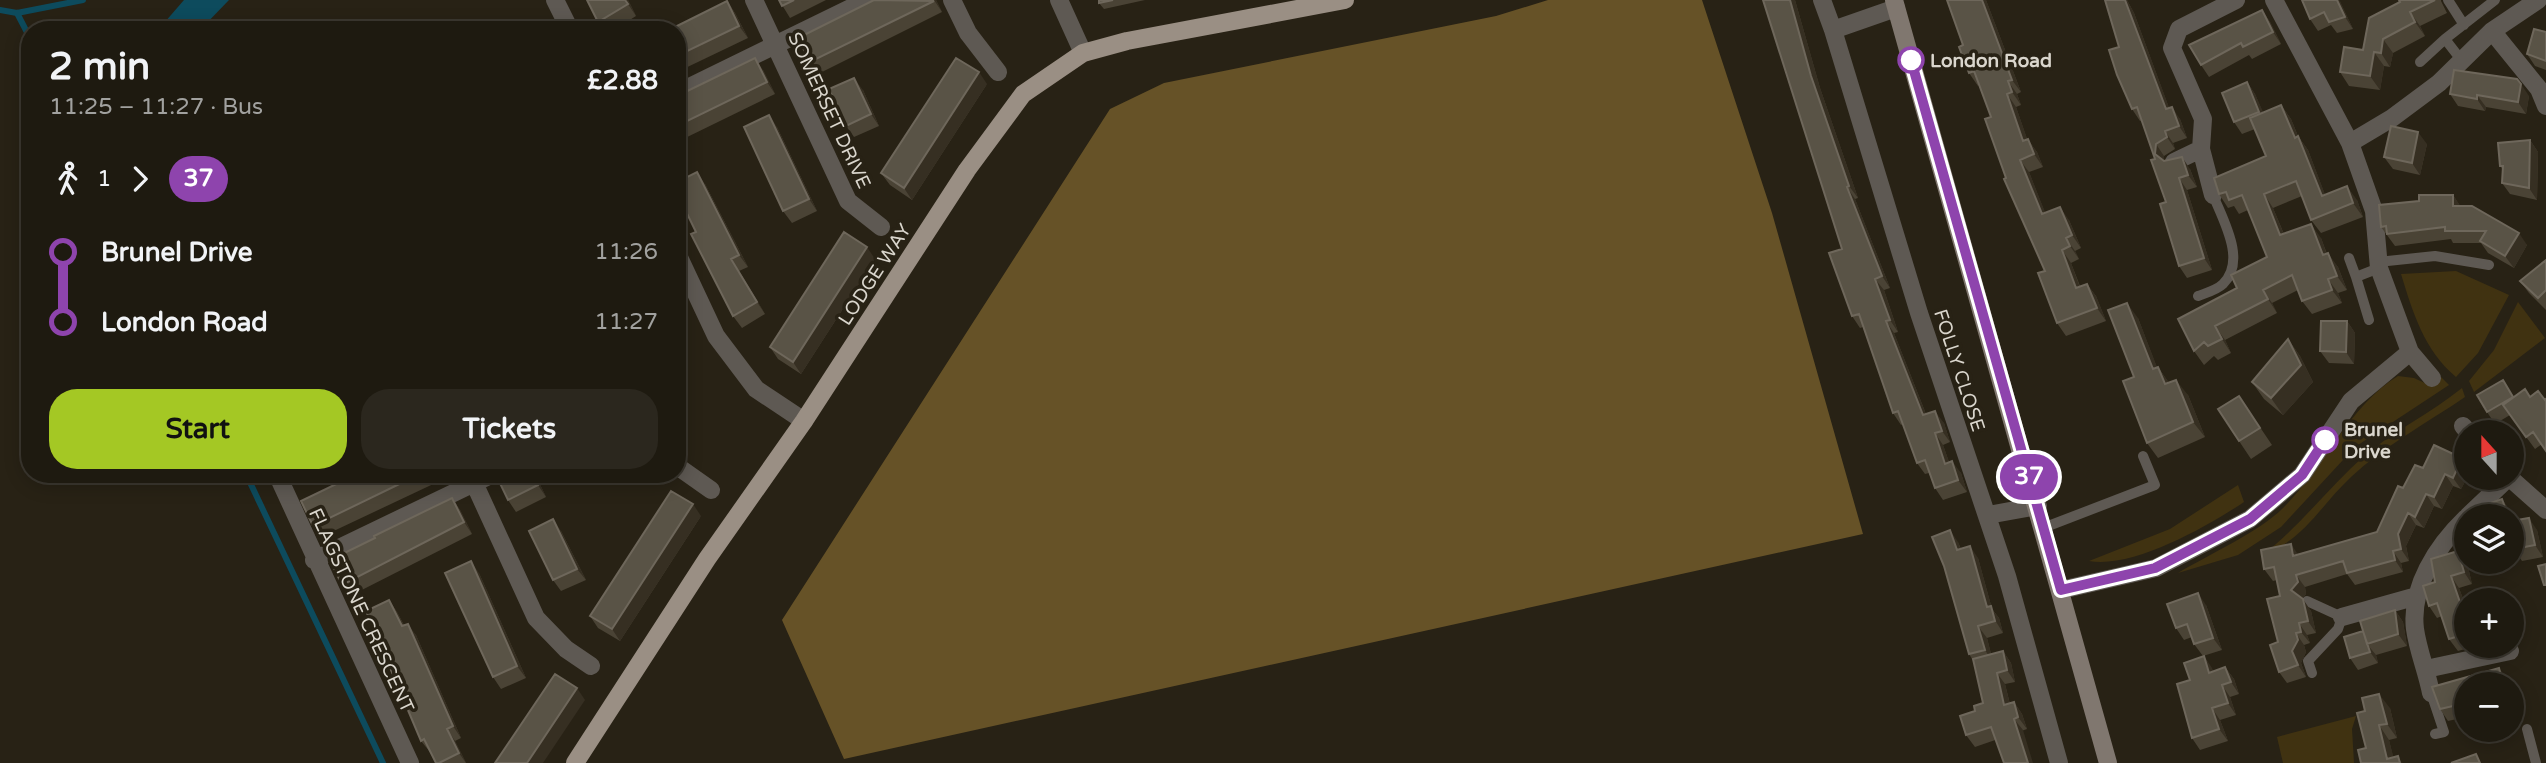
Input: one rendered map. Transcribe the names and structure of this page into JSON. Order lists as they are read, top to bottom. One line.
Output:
{"streets":{"main road":["LODGE WAY"],"street":["SOMERSET DRIVE","FOLLY CLOSE","FLAGSTONE CRESCENT"]},"places":["London Road","Brunel Drive"],"lines":["bus line 37"],"north":"top","page":{"on_map":"37","heading":["2 min","11:25 – 11:27 · Bus","£2.88"],"legs":["1","37"],"list":[{"name":"Brunel Drive","value":"11:26"},{"name":"London Road","value":"11:27"}],"buttons":["Start","Tickets"],"map_buttons":["+","−"]}}
